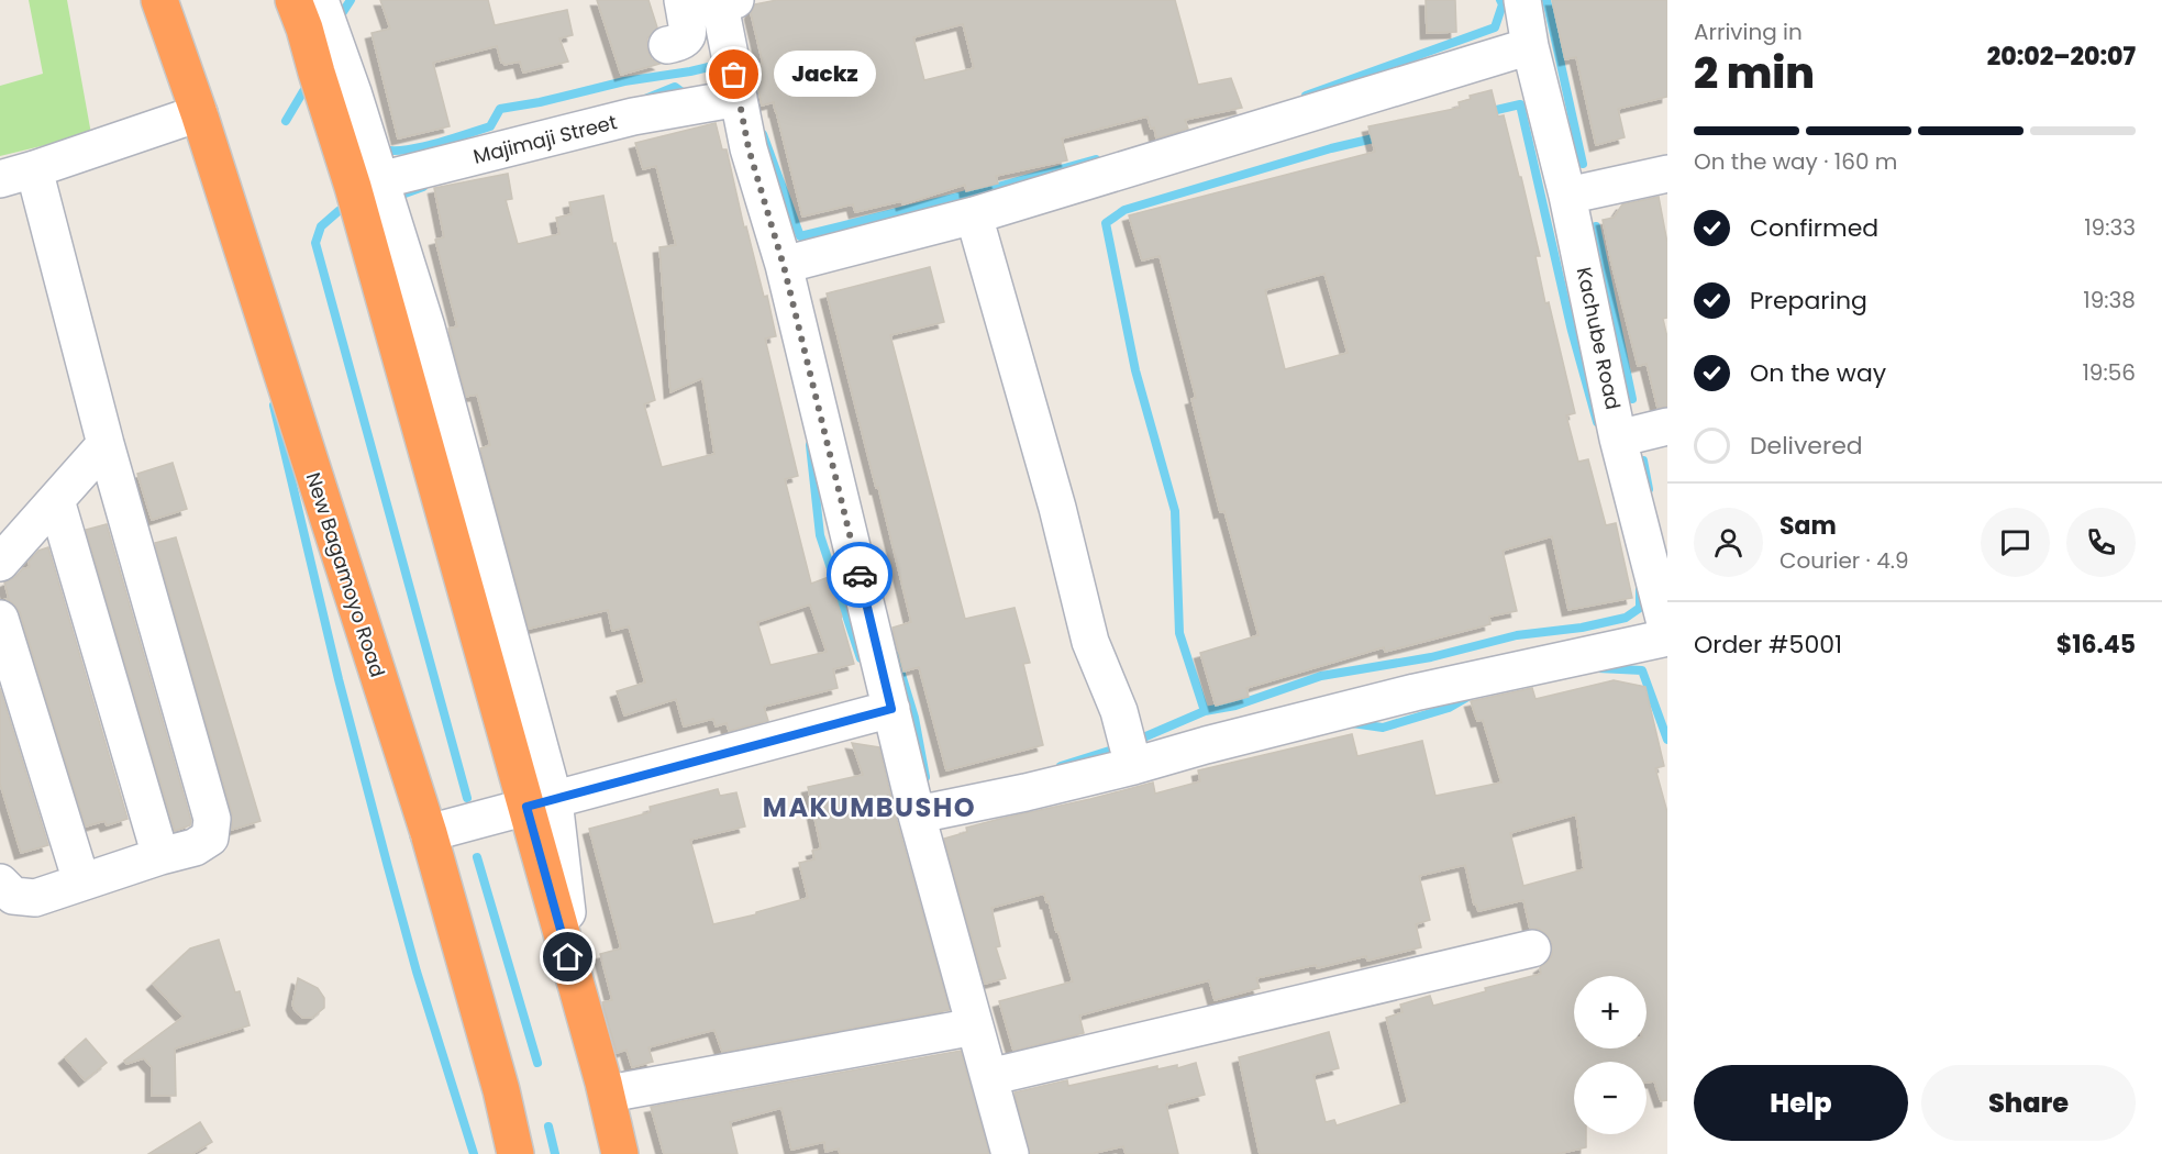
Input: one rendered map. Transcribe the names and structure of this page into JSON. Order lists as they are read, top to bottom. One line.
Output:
{"streets":{"highway":["New Bagamoyo Road"],"street":["Majimaji Street","Kachube Road"]},"districts":["MAKUMBUSHO"],"places":["Jackz"],"page":{"heading":["2 min","Arriving in","20:02–20:07"],"panel":["Sam","Courier · 4.9","Order #5001","$16.45"],"bubble":"Jackz","bar":"On the way · 160 m","list":[["Confirmed","19:33"],["Preparing","19:38"],["On the way","19:56"],"Delivered"],"map_buttons":["+","−"],"buttons":["Help","Share"]}}
